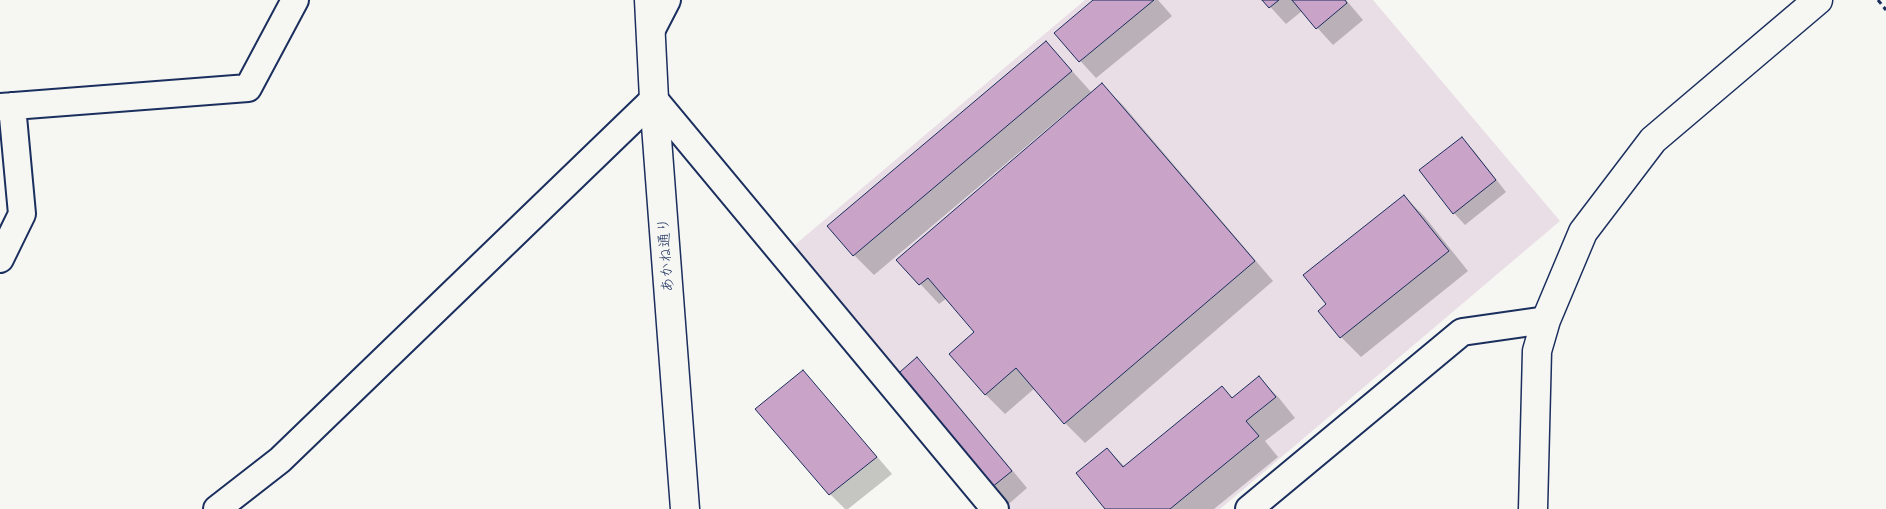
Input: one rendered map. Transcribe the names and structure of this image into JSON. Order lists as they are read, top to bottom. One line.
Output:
{"streets":{"street":["あかね通り"]}}
